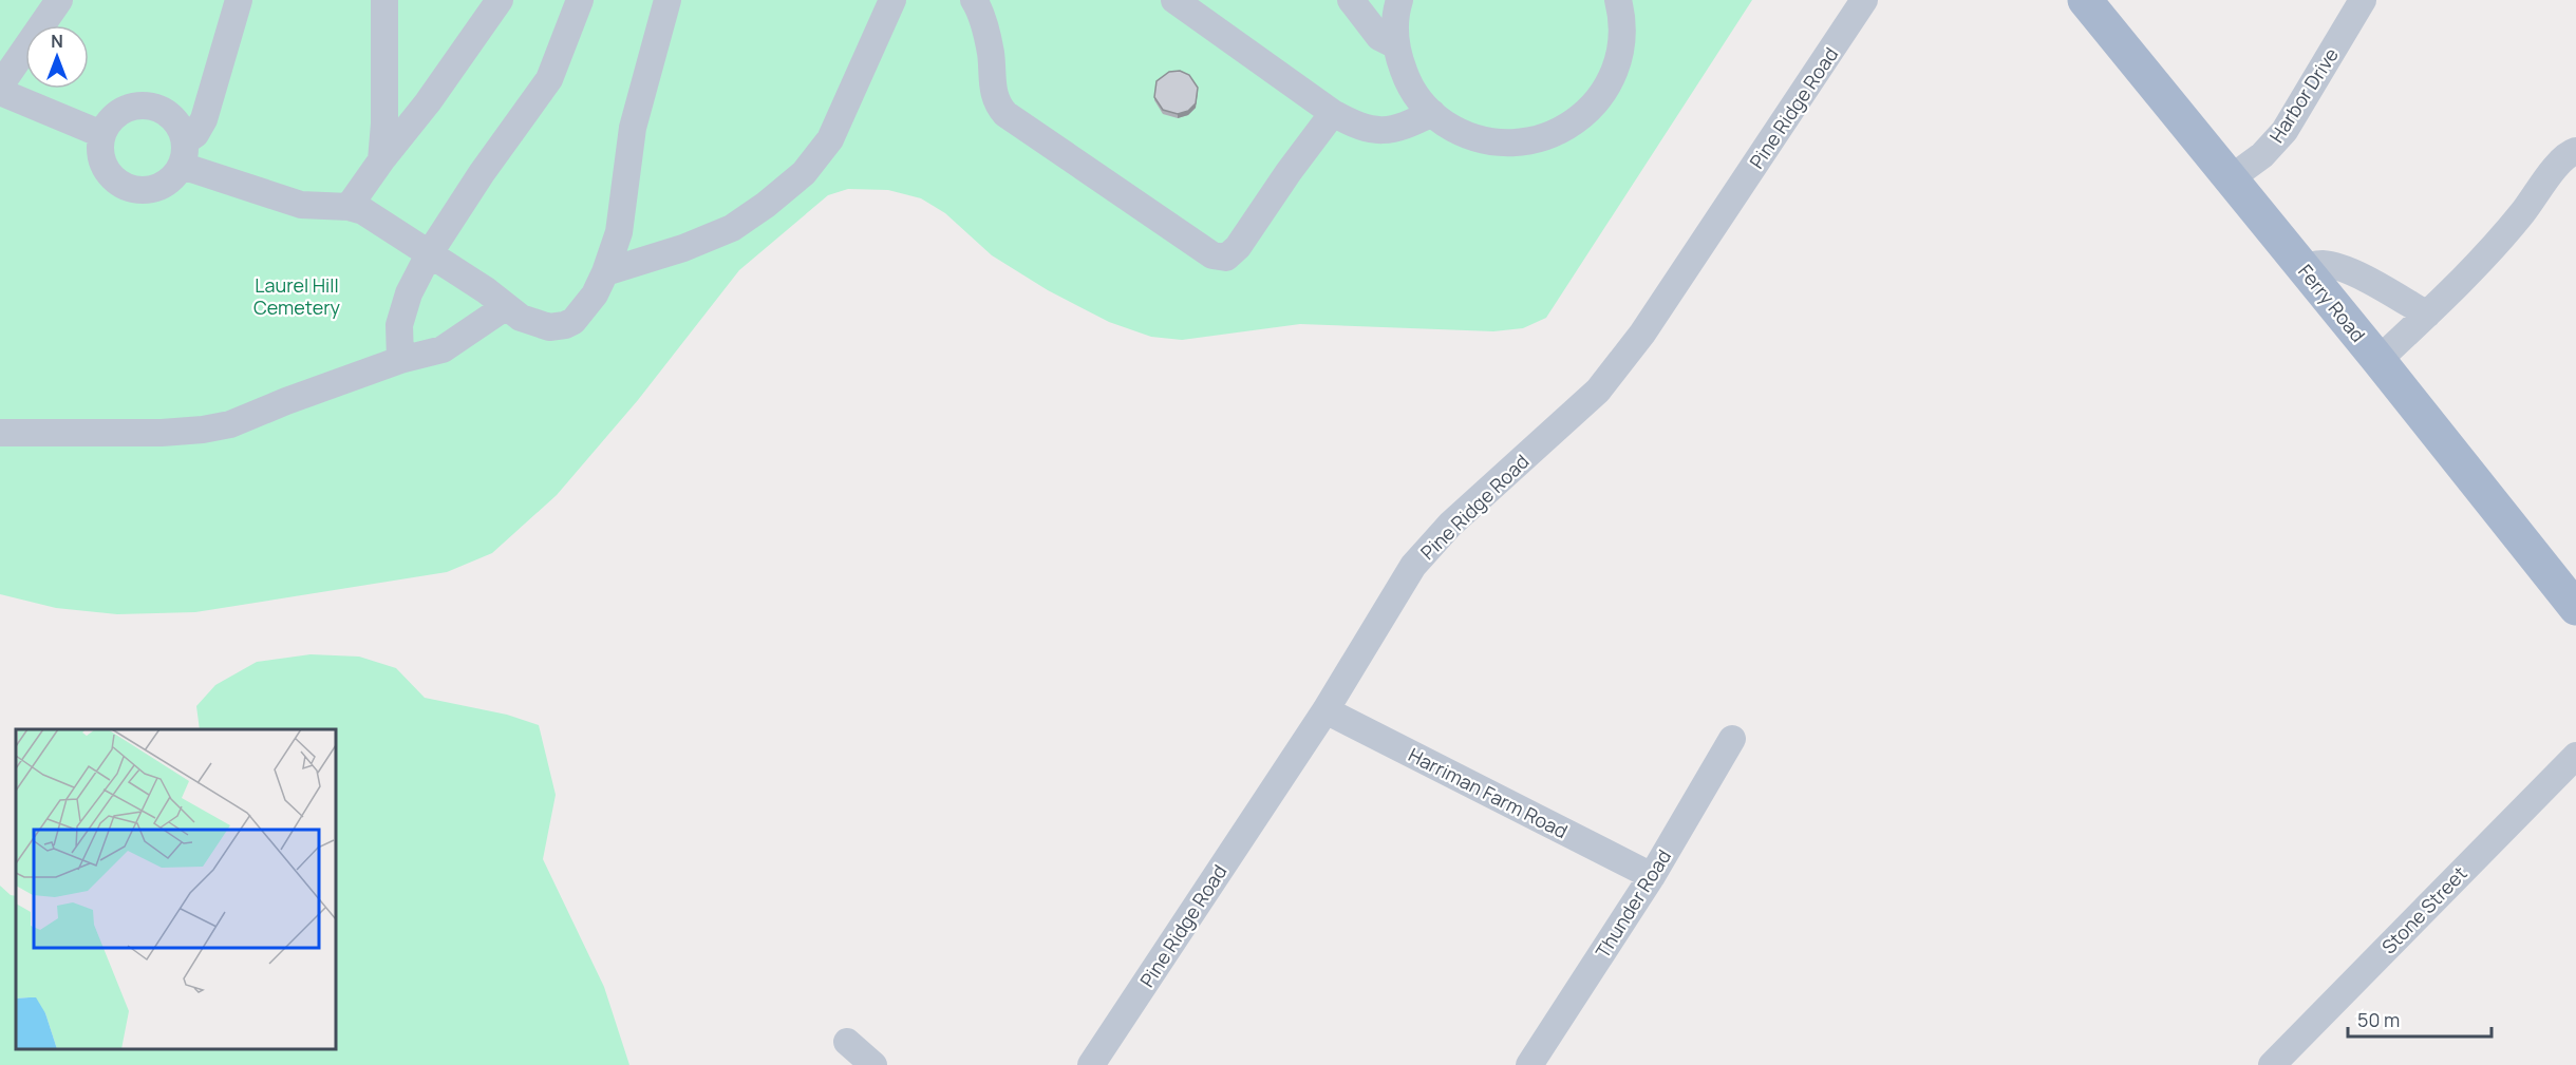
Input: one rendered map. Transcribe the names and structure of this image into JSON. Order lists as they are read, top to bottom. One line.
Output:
{"streets":{"main road":["Ferry Road"],"street":["Harbor Drive","Pine Ridge Road","Harriman Farm Road","Thunder Road","Stone Street"]},"crossings":[["Harbor Drive","Ferry Road"],["Pine Ridge Road","Harriman Farm Road"],["Harriman Farm Road","Thunder Road"]],"parks":["Laurel Hill Cemetery"],"scale_bar":"50 m","north":"top"}
